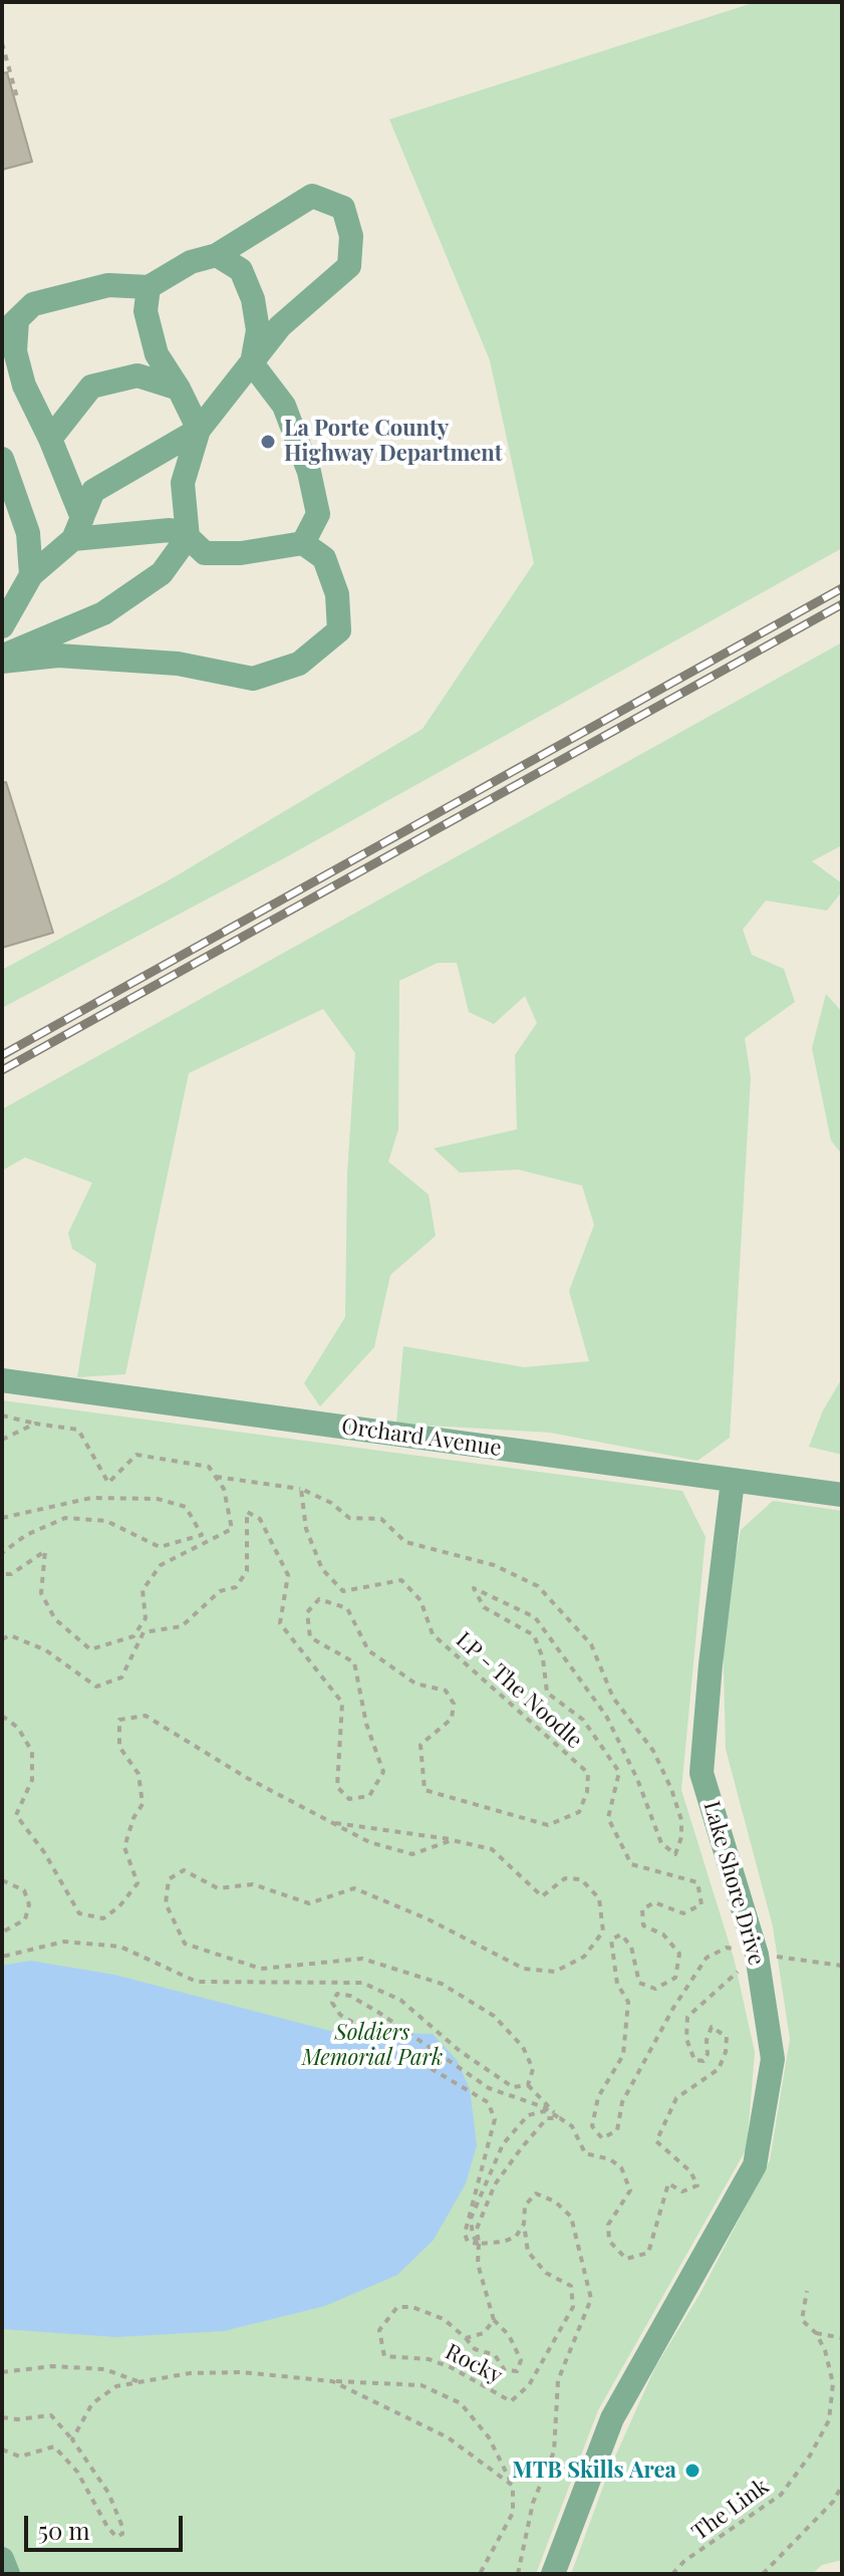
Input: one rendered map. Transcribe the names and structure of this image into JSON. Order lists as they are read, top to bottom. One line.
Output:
{"streets":{"street":["Orchard Avenue","Lake Shore Drive"],"path":["LP - The Noodle","Rocky","The Link"]},"crossings":[["Orchard Avenue","Lake Shore Drive"],["LP - The Noodle","Lake Shore Drive"]],"parks":["Soldiers Memorial Park"],"places":["La Porte County Highway Department","MTB Skills Area"],"scale_bar":"50 m"}
